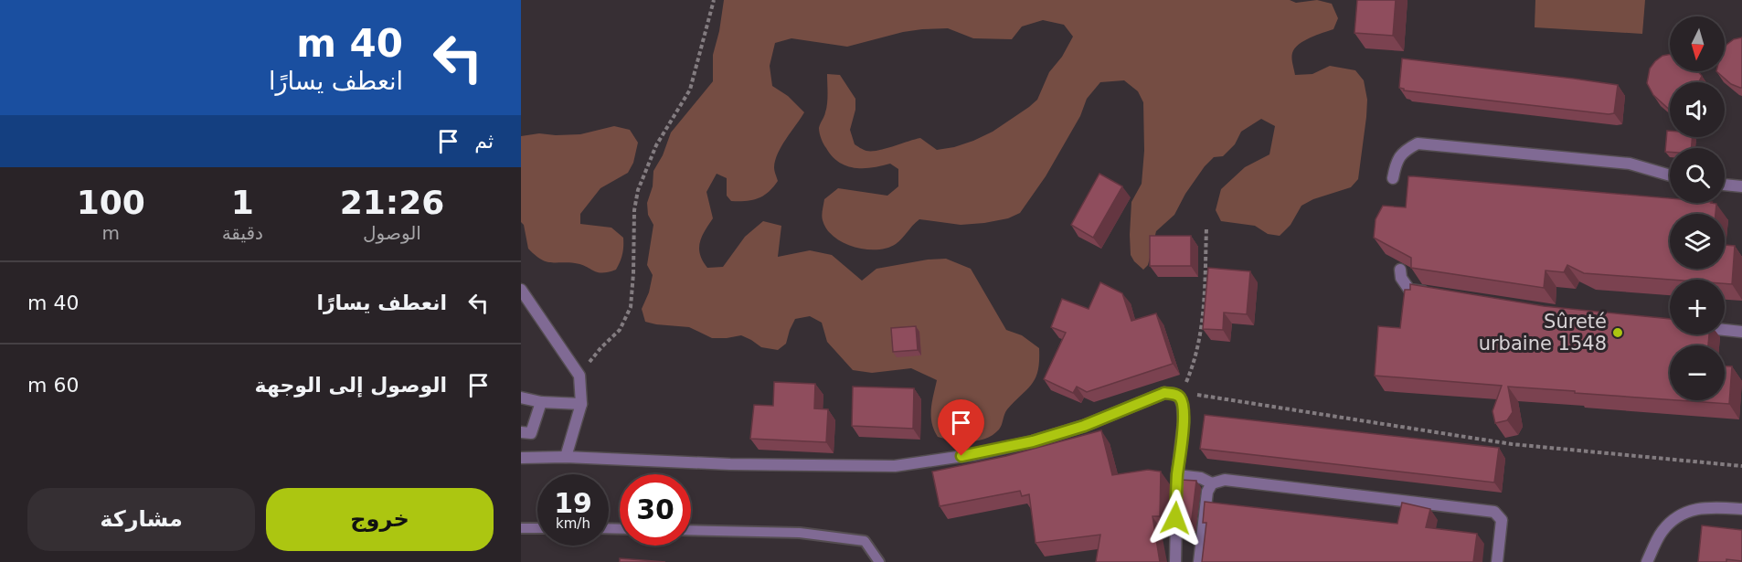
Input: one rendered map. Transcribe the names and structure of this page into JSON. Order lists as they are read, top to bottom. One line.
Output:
{"places":["Sûreté urbaine 1548"],"north":"bottom","page":{"turn":["40 m","انعطف يسارًا"],"map_buttons":["+","−"],"then":"ثم","eta":["21:26","الوصول","1","دقيقة","100","m"],"list":[{"name":"انعطف يسارًا","value":"40 m"},{"name":"الوصول إلى الوجهة","value":"60 m"}],"speed":"19 km/h","limit":"30","buttons":["خروج","مشاركة"]}}
